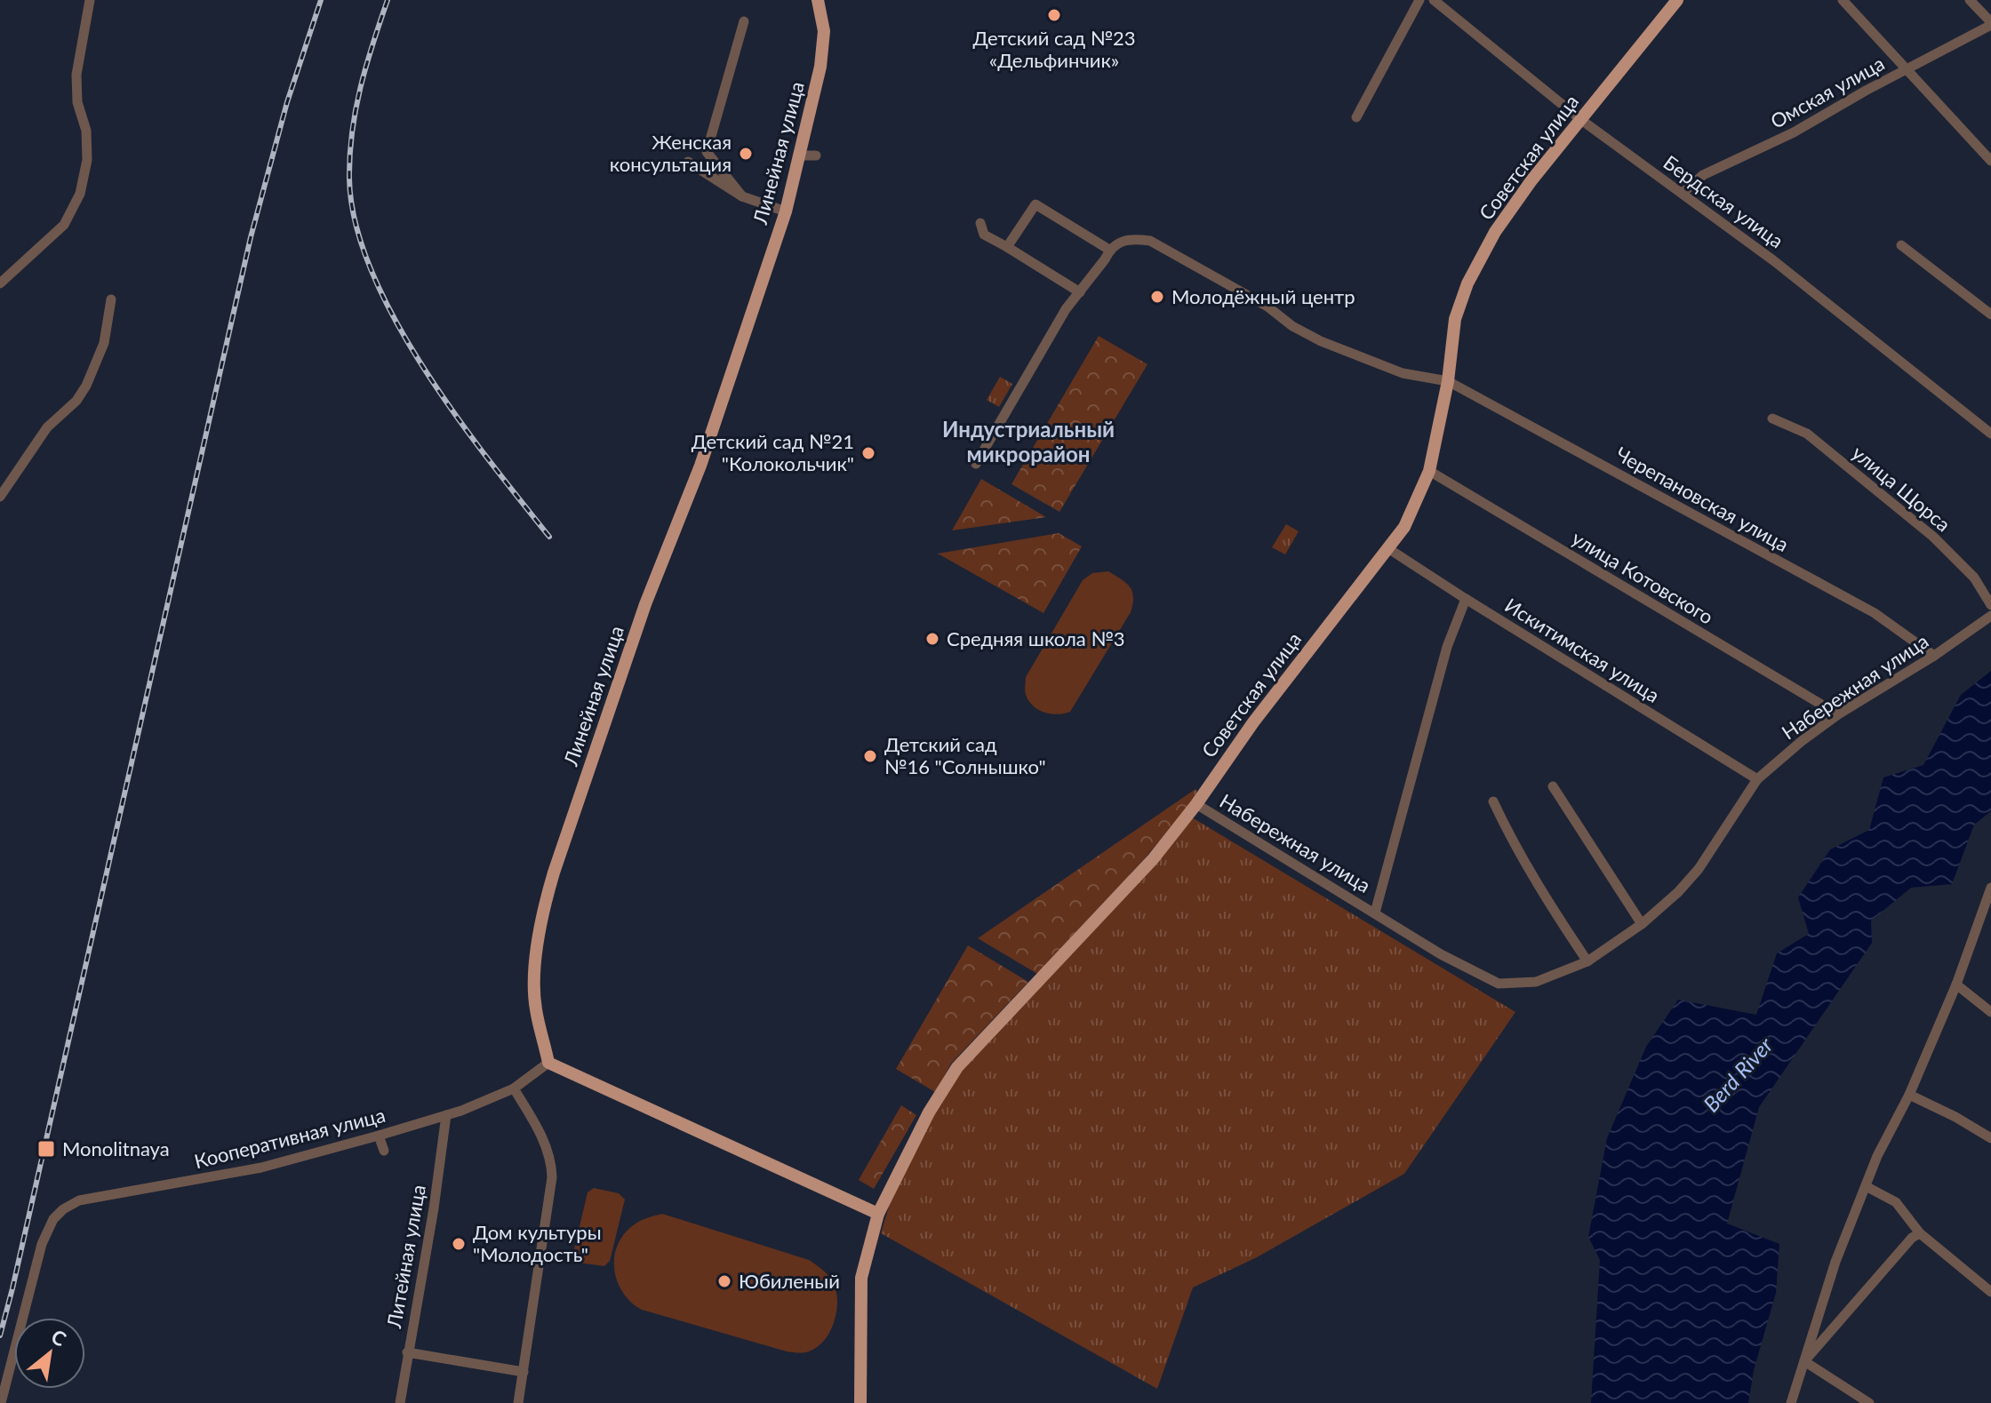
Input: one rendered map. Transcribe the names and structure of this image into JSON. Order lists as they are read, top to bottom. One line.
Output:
{"streets":{"main road":["Линейная улица","Советская улица"],"street":["Омская улица","Бердская улица","улица Щорса","Черепановская улица","улица Котовского","Искитимская улица","Набережная улица","Кооперативная улица","Литейная улица"]},"crossings":[["Омская улица","Бердская улица"],["Линейная улица","Кооперативная улица"],["Советская улица","Бердская улица"],["Советская улица","Черепановская улица"],["Советская улица","улица Котовского"],["Советская улица","Искитимская улица"],["Советская улица","Набережная улица"],["Черепановская улица","Набережная улица"],["улица Котовского","Набережная улица"],["Искитимская улица","Набережная улица"],["Кооперативная улица","Литейная улица"]],"districts":["Индустриальный микрорайон"],"water":["Berd River"],"places":{"other":["Детский сад №23 «Дельфинчик»","Женская консультация","Молодёжный центр","Детский сад №21 \"Колокольчик\"","Средняя школа №3","Детский сад №16 \"Солнышко\"","Дом культуры \"Молодость\"","Юбиленый"],"transit":["Monolitnaya"]},"north":"top right"}
